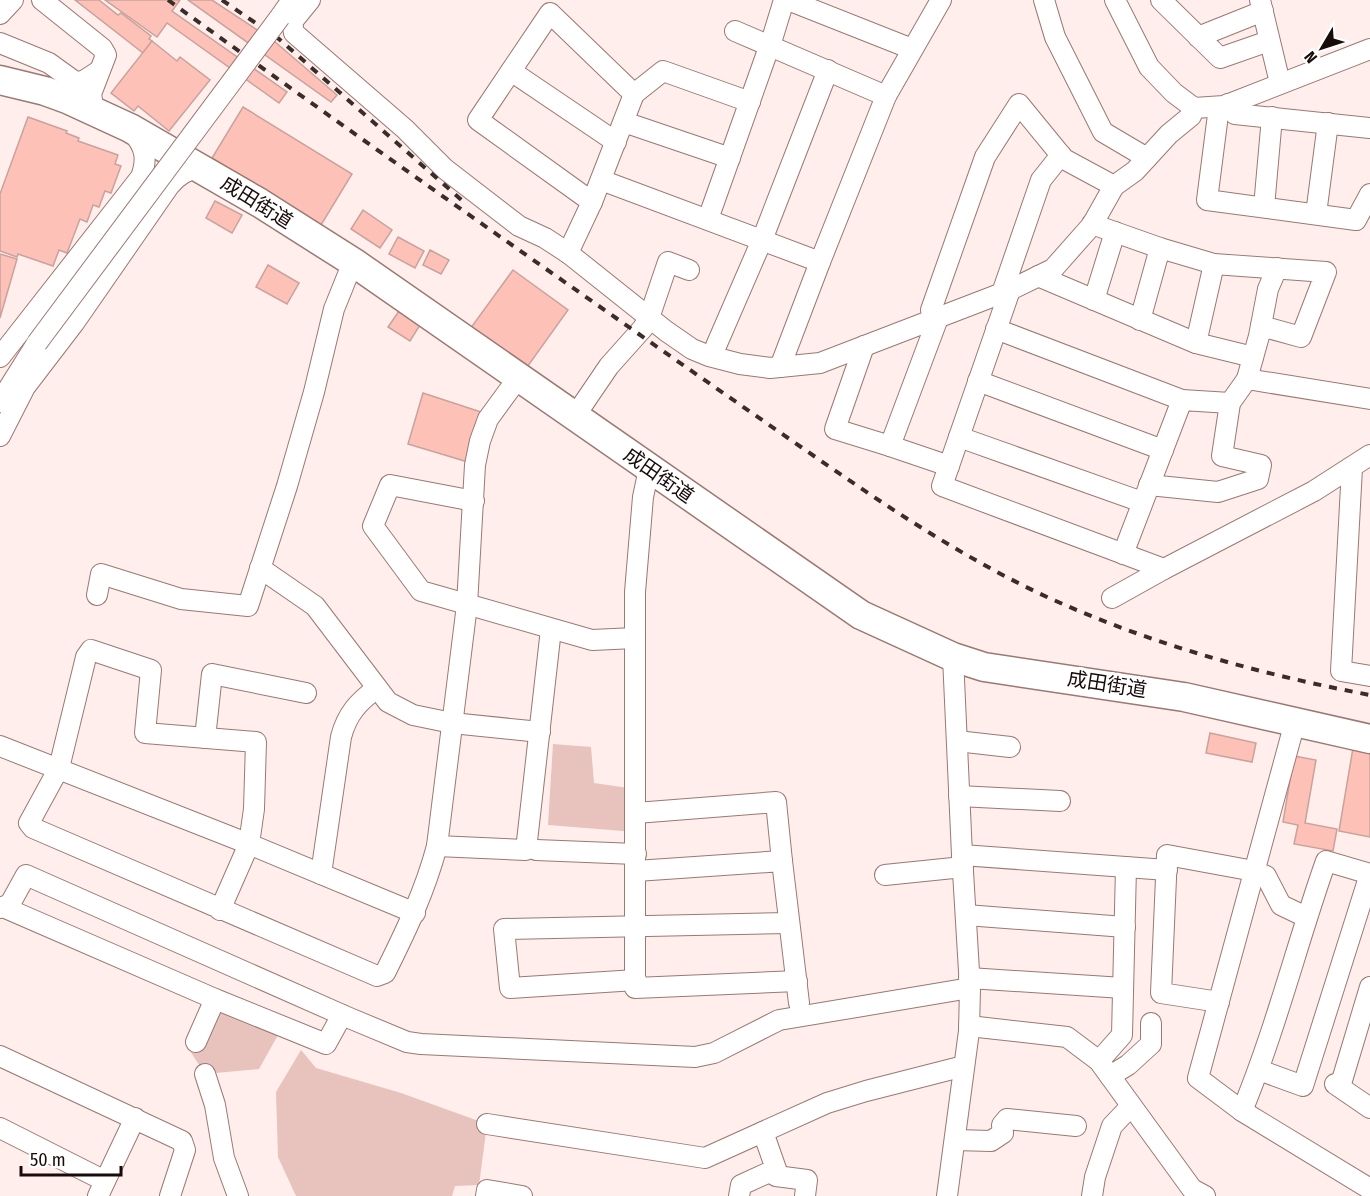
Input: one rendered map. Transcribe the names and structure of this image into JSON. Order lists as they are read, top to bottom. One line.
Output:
{"streets":{"highway":["成田街道"]},"scale_bar":"50 m","north":"bottom left"}
